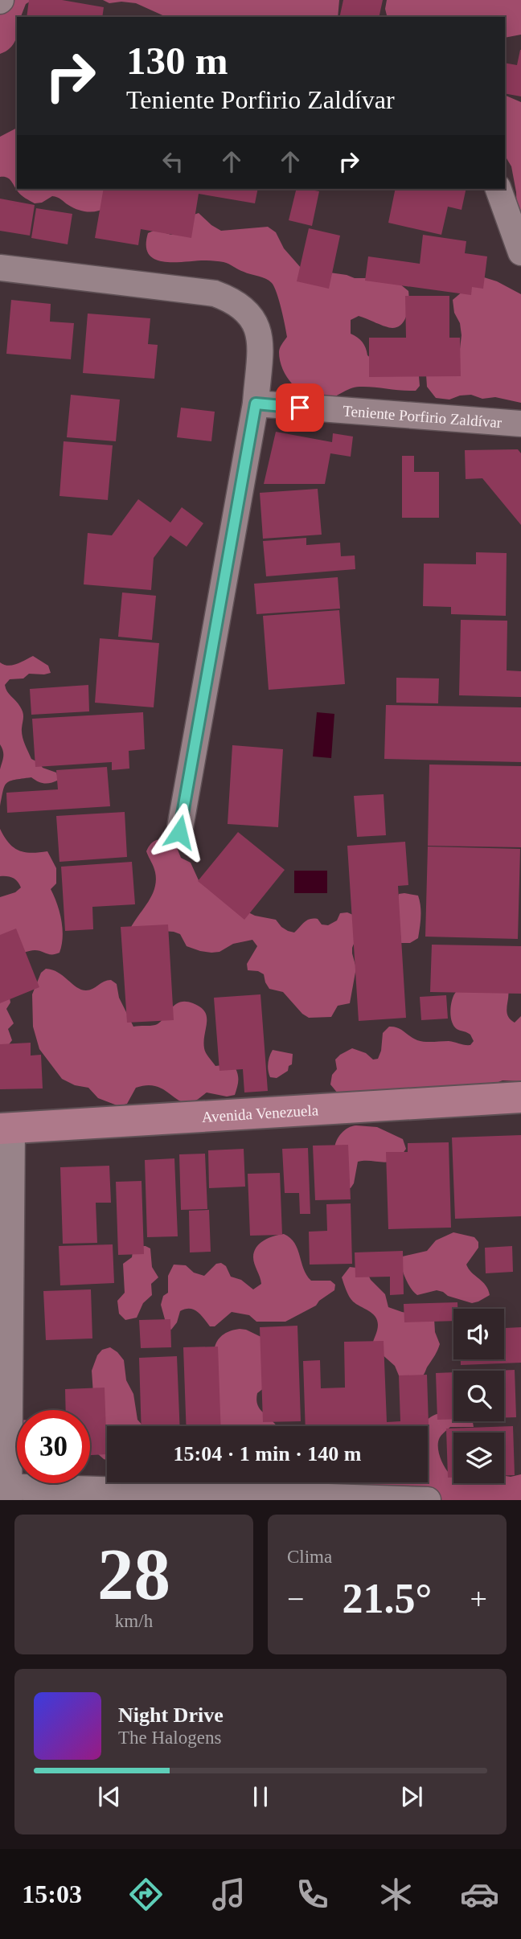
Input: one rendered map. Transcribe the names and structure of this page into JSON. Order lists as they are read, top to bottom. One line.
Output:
{"streets":{"main road":["Avenida Venezuela"],"street":["Teniente Porfirio Zaldívar"]},"page":{"turn":["130 m","Teniente Porfirio Zaldívar"],"limit":"30","trip":"15:04 · 1 min · 140 m","tile":[["28","km/h"],"Clima"],"heat":["−","21.5°","+"],"song":["Night Drive","The Halogens"],"tabs":"15:03"}}
